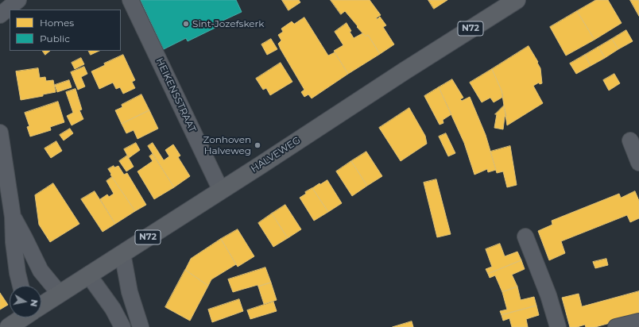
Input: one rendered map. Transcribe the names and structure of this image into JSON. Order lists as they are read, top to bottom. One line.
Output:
{"streets":{"main road":["N72","HALVEWEG"],"street":["HEIKENSSTRAAT"]},"crossings":[["HEIKENSSTRAAT","HALVEWEG"]],"places":["Sint-Jozefskerk","Zonhoven Halveweg"],"legend":["Homes","Public"],"north":"right"}
